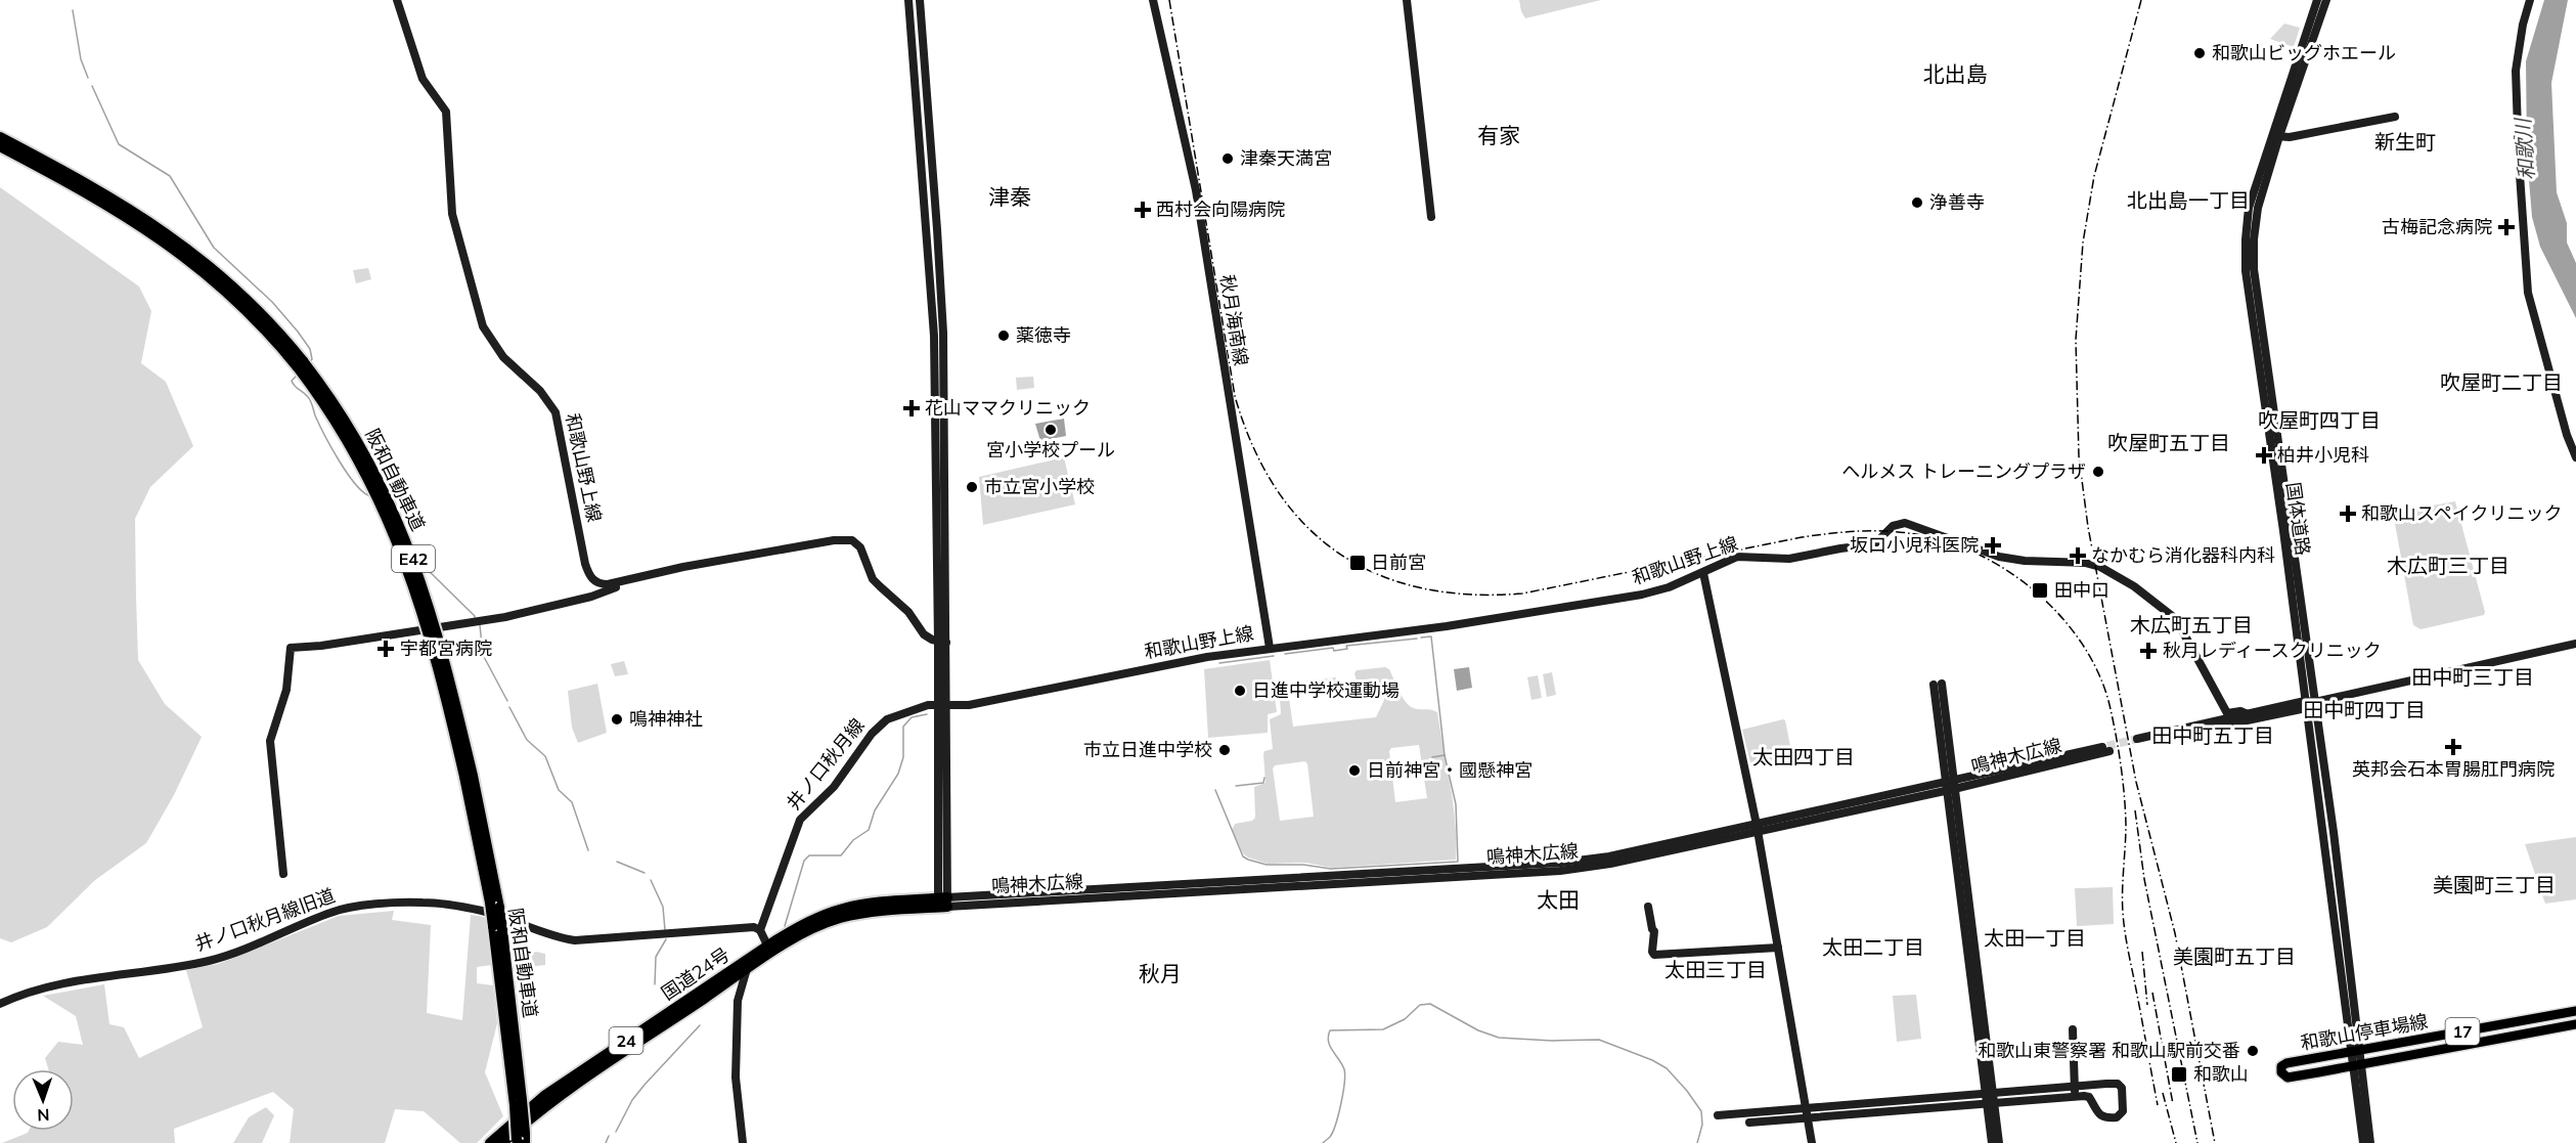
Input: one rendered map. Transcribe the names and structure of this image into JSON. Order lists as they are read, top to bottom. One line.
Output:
{"streets":{"highway":["阪和自動車道","E42","国道24号","24"],"main road":["17","和歌山停車場線"],"street":["秋月海南線","和歌山野上線","国体道路","鳴神木広線","井ノ口秋月線","井ノ口秋月線旧道"]},"crossings":[["秋月海南線","和歌山野上線"],["和歌山野上線","井ノ口秋月線"],["国体道路","和歌山停車場線"],["鳴神木広線","国道24号"],["井ノ口秋月線","井ノ口秋月線旧道"]],"districts":["北出島","有家","新生町","津秦","北出島一丁目","吹屋町二丁目","吹屋町四丁目","吹屋町五丁目","木広町三丁目","木広町五丁目","田中町三丁目","田中町四丁目","田中町五丁目","太田四丁目","美園町三丁目","太田","太田一丁目","太田二丁目","美園町五丁目","太田三丁目","秋月"],"water":["和歌川"],"places":{"other":["和歌山ビッグホエール","津秦天満宮","浄善寺","薬徳寺","宮小学校プール","ヘルメス トレーニングプラザ","市立宮小学校","日進中学校運動場","鳴神神社","市立日進中学校","日前神宮・國懸神宮","和歌山東警察署 和歌山駅前交番"],"health":["西村会向陽病院","古梅記念病院","花山ママクリニック","柏井小児科","和歌山スペイクリニック","坂口小児科医院","なかむら消化器科内科","宇都宮病院","秋月レディースクリニック","英邦会石本胃腸肛門病院"],"transit":["日前宮","田中口","和歌山"]},"north":"bottom"}
